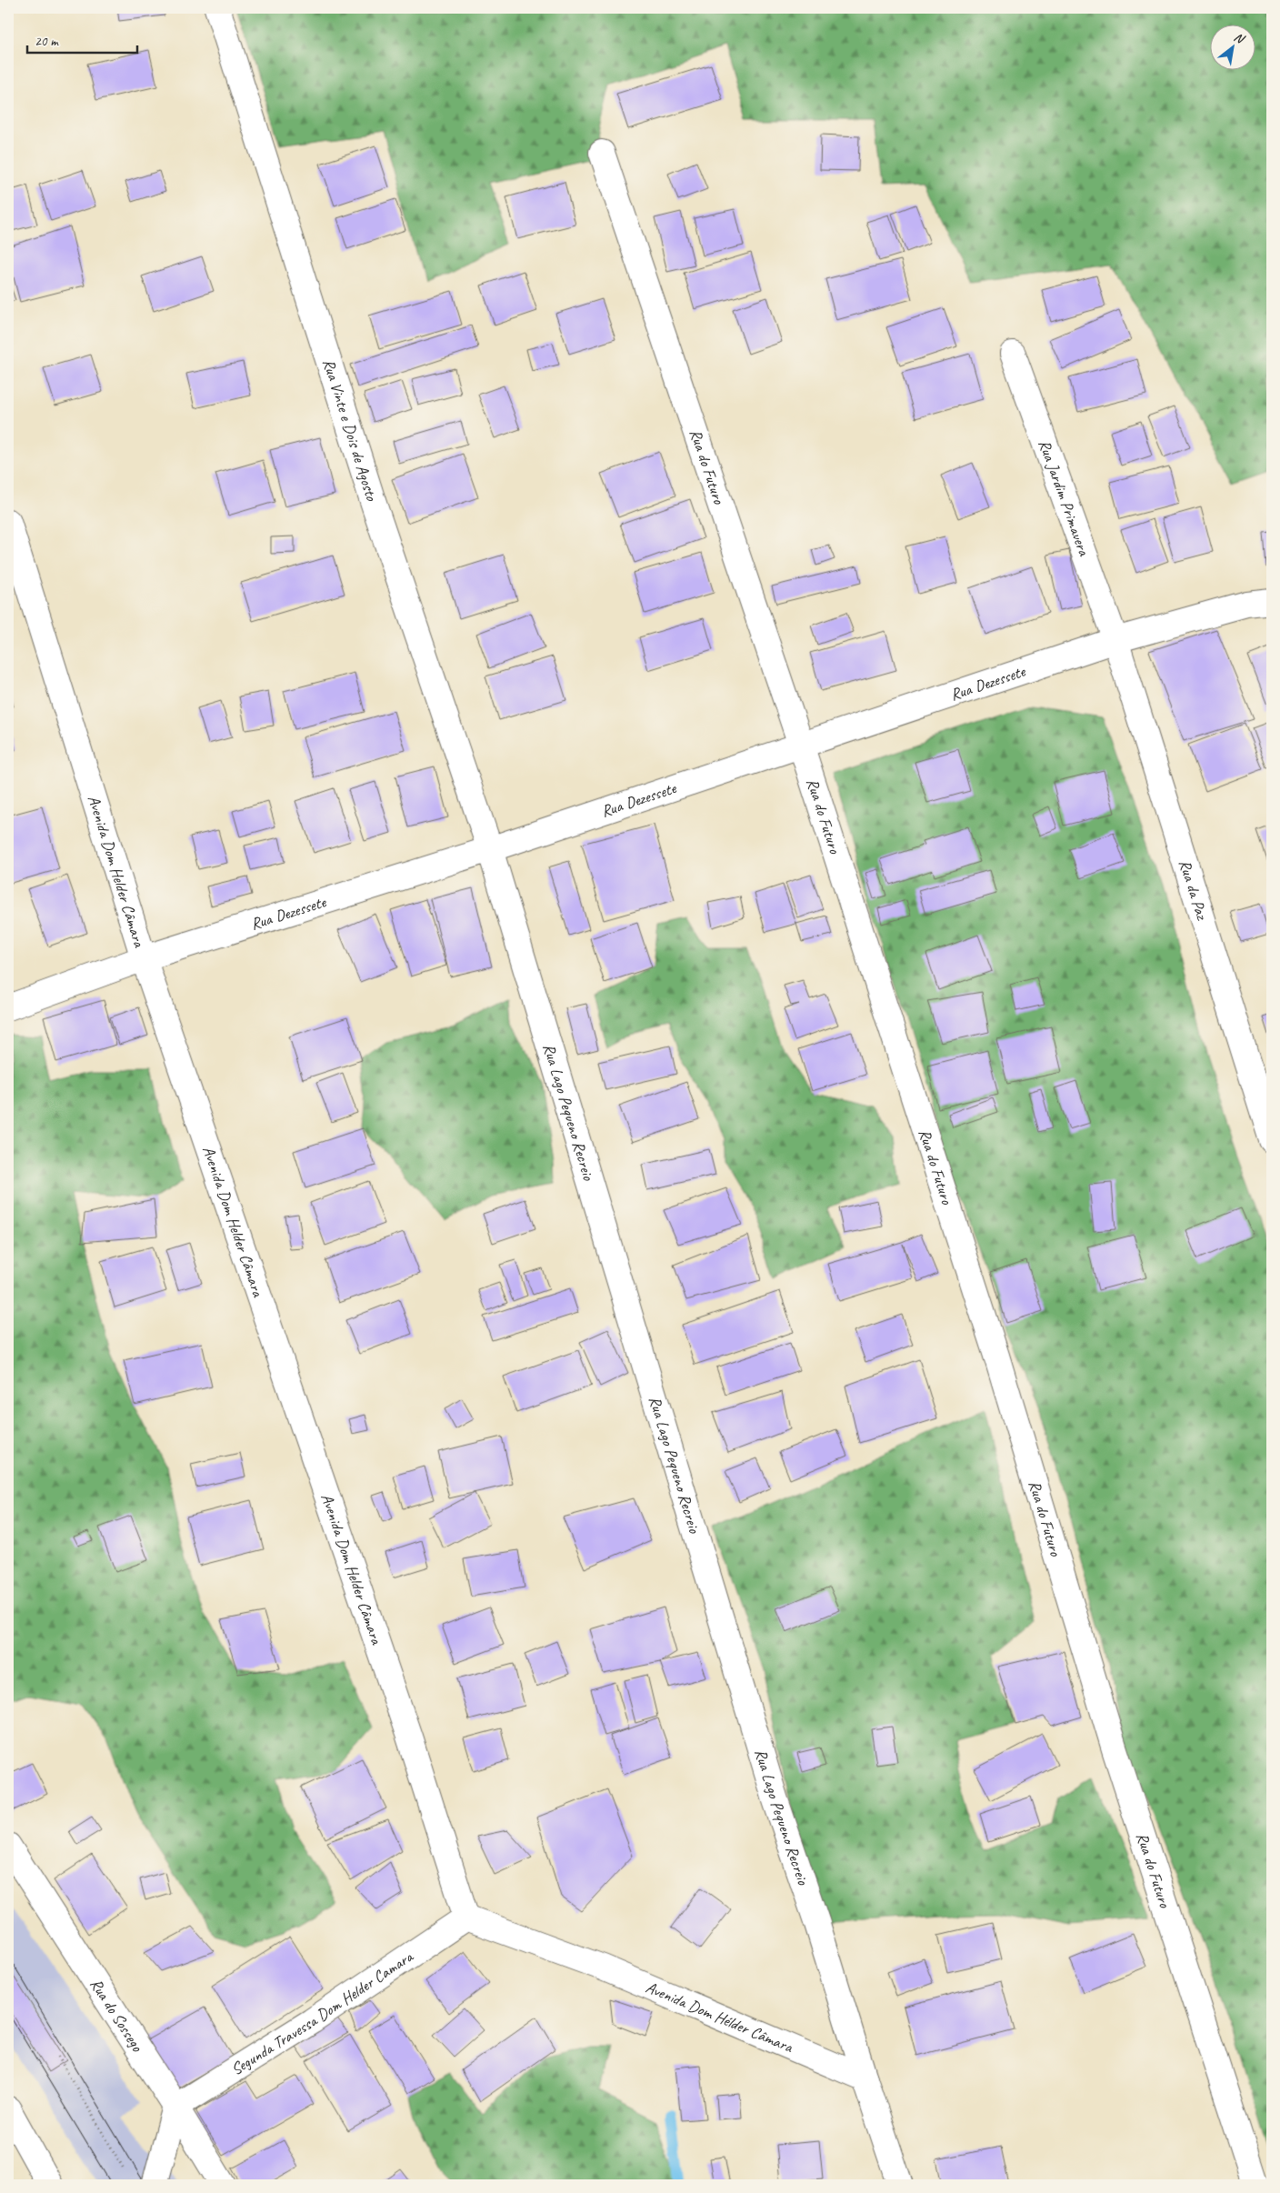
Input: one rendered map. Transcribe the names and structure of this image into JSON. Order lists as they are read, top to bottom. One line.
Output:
{"streets":{"street":["Rua Vinte e Dois de Agosto","Rua do Futuro","Rua Jardim Primavera","Rua Dezessete","Avenida Dom Helder Câmara","Rua da Paz","Rua Lago Pequeno Recreio","Segunda Travessa Dom Helder Camara","Rua do Sossego","Avenida Dom Hélder Câmara"]},"crossings":[["Rua Vinte e Dois de Agosto","Rua Dezessete"],["Rua Vinte e Dois de Agosto","Rua Lago Pequeno Recreio"],["Rua do Futuro","Rua Dezessete"],["Rua Jardim Primavera","Rua Dezessete"],["Rua Jardim Primavera","Rua da Paz"],["Rua Dezessete","Avenida Dom Helder Câmara"],["Rua Dezessete","Rua da Paz"],["Rua Dezessete","Rua Lago Pequeno Recreio"],["Avenida Dom Helder Câmara","Segunda Travessa Dom Helder Camara"],["Avenida Dom Helder Câmara","Avenida Dom Hélder Câmara"],["Rua Lago Pequeno Recreio","Avenida Dom Hélder Câmara"],["Segunda Travessa Dom Helder Camara","Rua do Sossego"],["Segunda Travessa Dom Helder Camara","Avenida Dom Hélder Câmara"]],"scale_bar":"20 m","north":"top right"}
